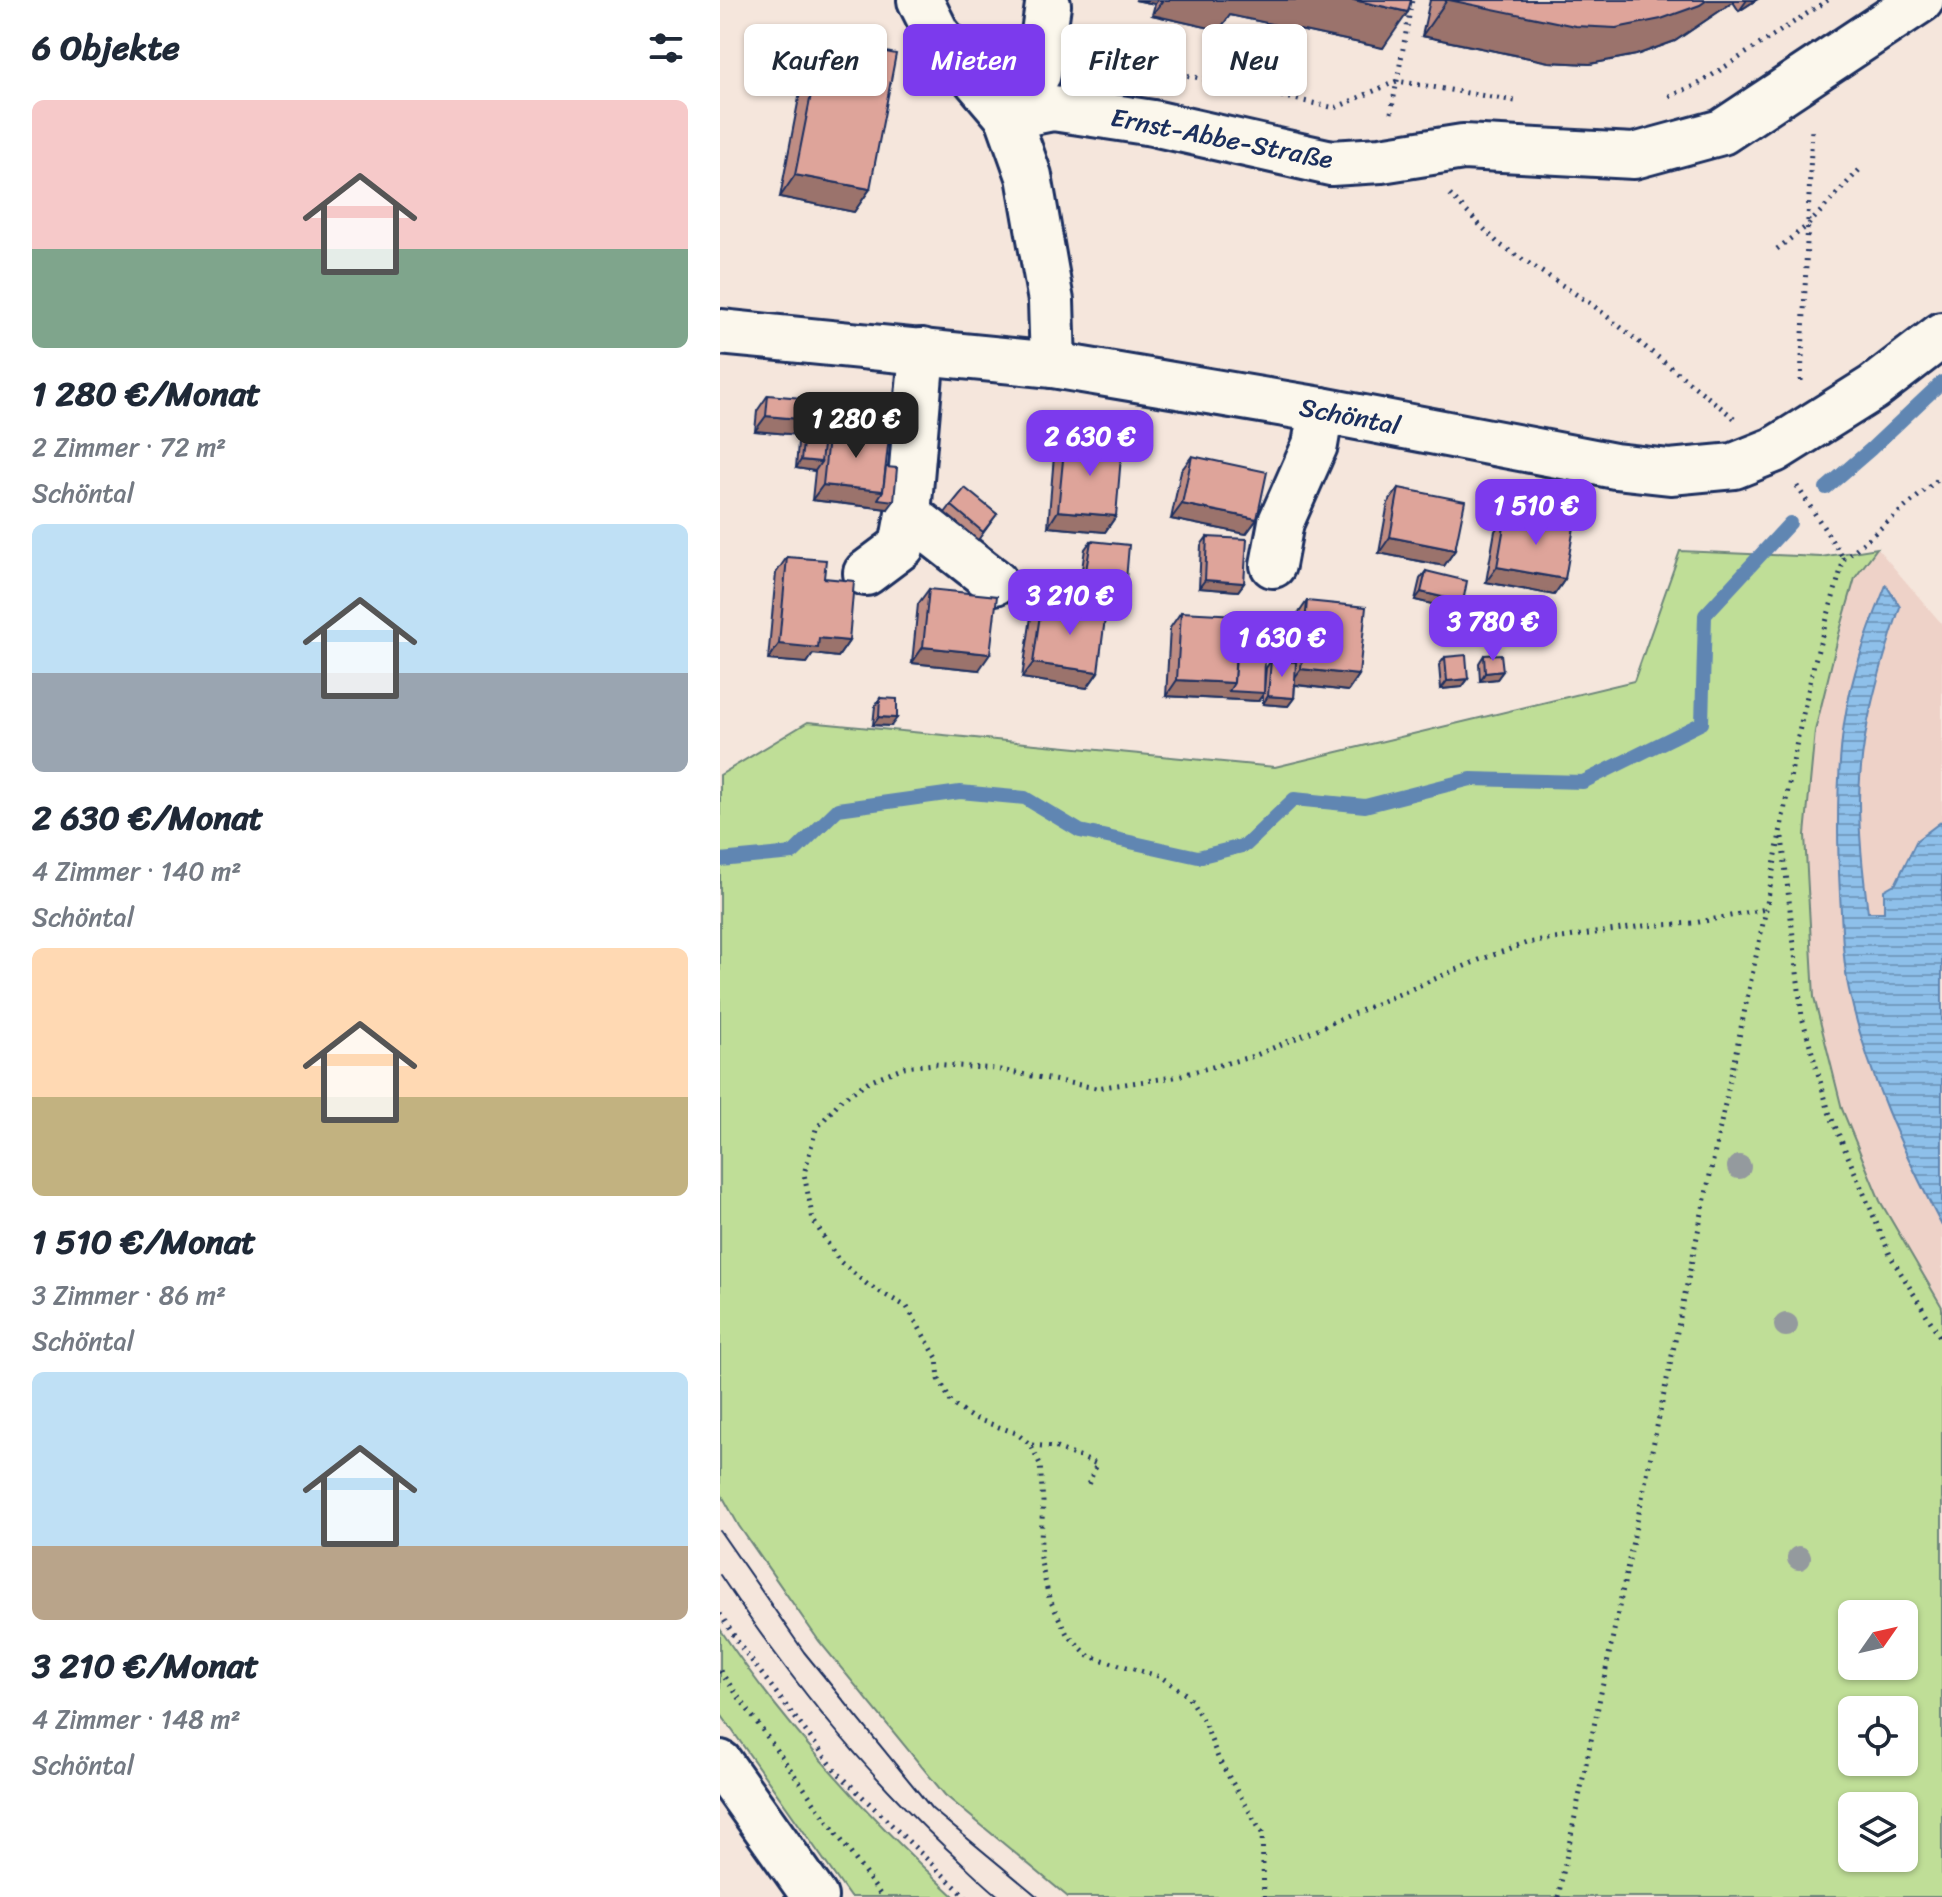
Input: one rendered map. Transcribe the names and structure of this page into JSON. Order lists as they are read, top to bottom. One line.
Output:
{"streets":{"street":["Ernst-Abbe-Straße","Schöntal"]},"north":"top right","page":{"heading":"6 Objekte","chip":["Kaufen","Mieten","Filter","Neu"],"list":[{"name":"1 280 €/Monat","note":"2 Zimmer · 72 m² · Schöntal"},{"name":"2 630 €/Monat","note":"4 Zimmer · 140 m² · Schöntal"},{"name":"1 510 €/Monat","note":"3 Zimmer · 86 m² · Schöntal"},{"name":"3 210 €/Monat","note":"4 Zimmer · 148 m² · Schöntal"}],"price":["1 280 €","2 630 €","1 510 €","3 210 €","3 780 €","1 630 €"]}}
